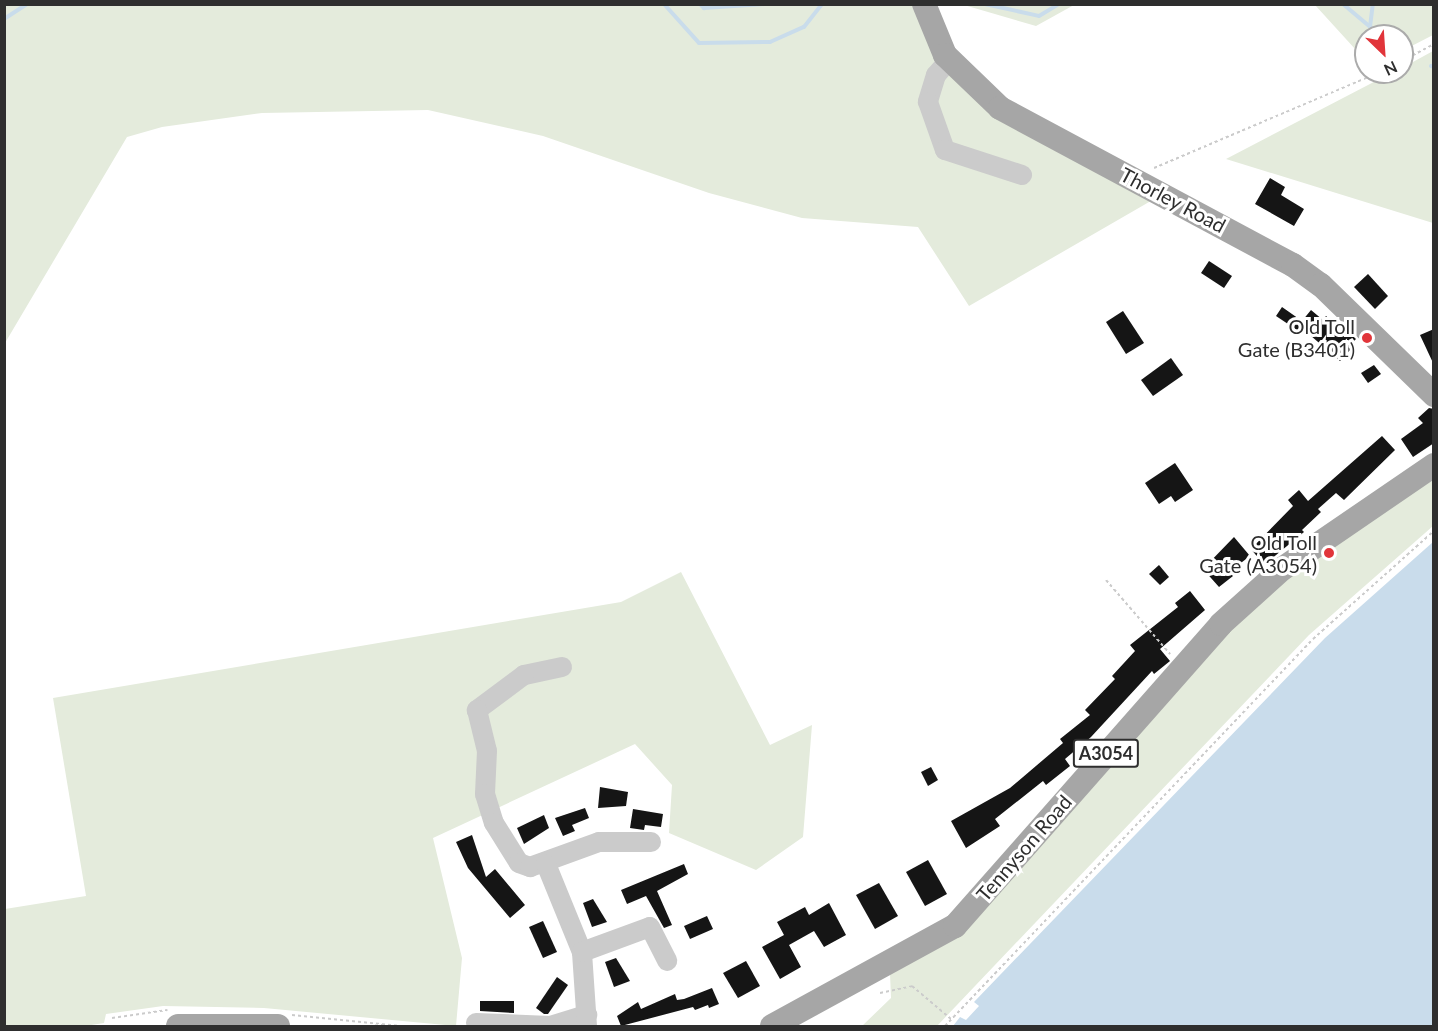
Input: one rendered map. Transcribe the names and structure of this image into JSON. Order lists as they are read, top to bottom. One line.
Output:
{"streets":{"main road":["Thorley Road","A3054","Tennyson Road"]},"places":["Old Toll Gate (B3401)","Old Toll Gate (A3054)"],"north":"bottom right"}
